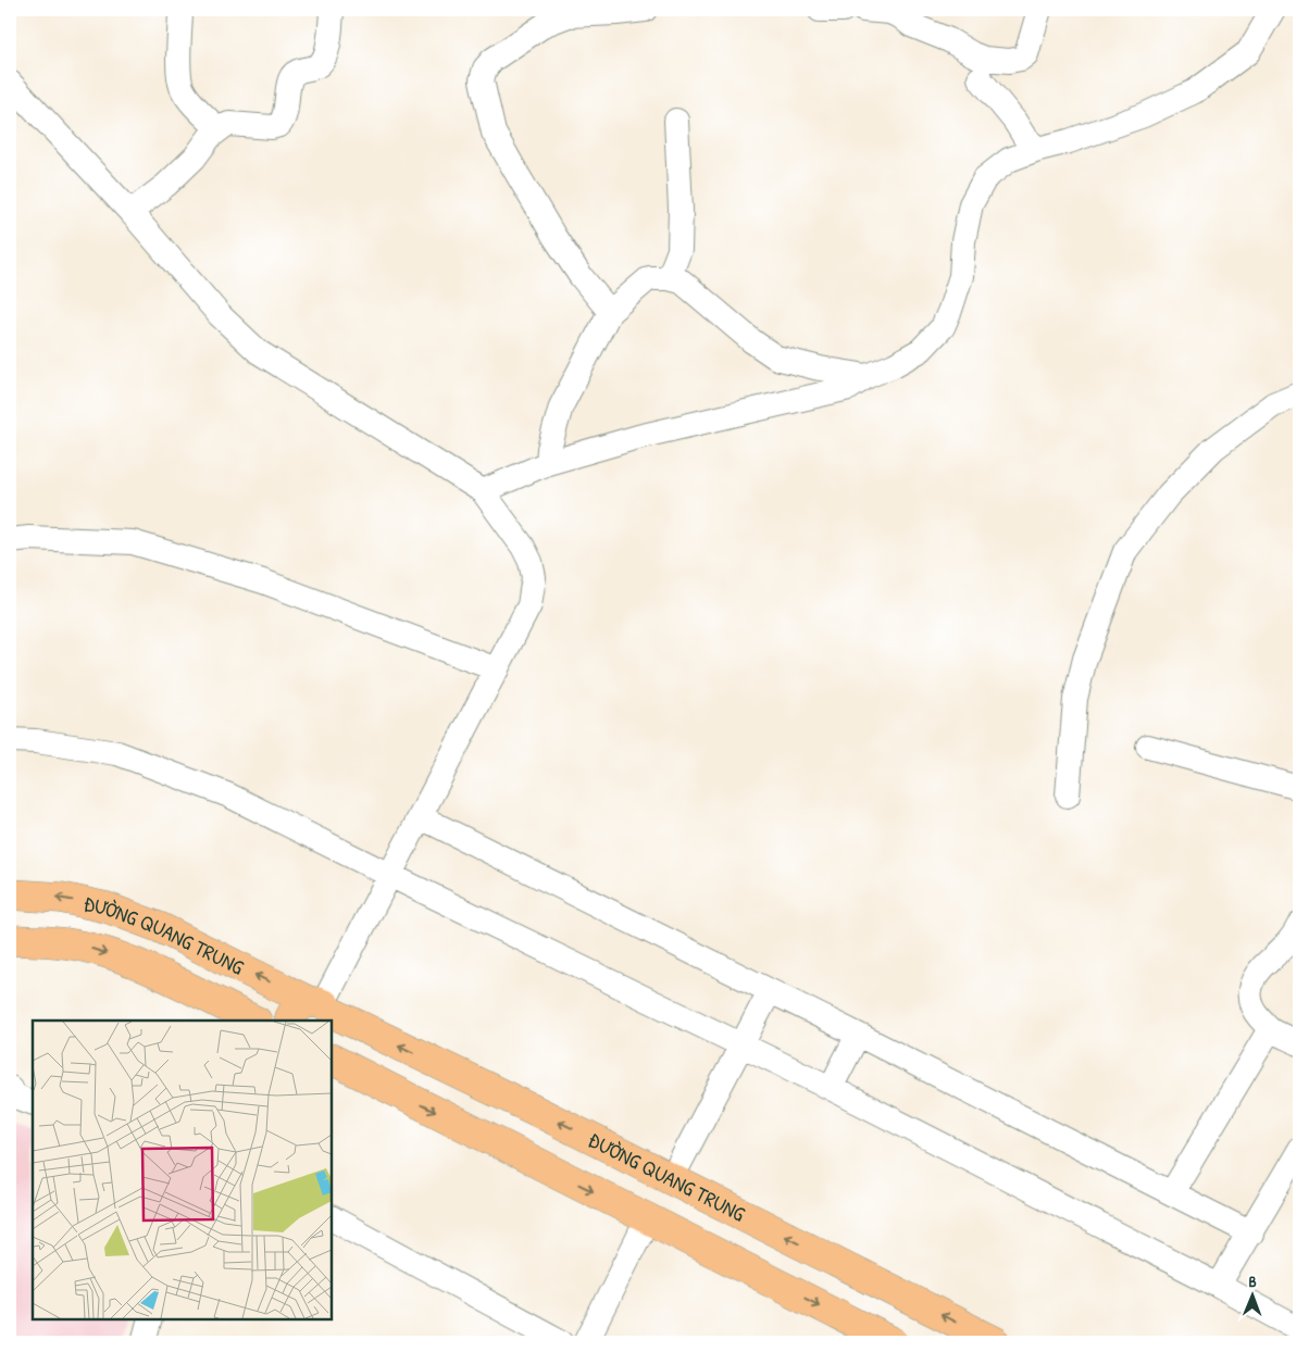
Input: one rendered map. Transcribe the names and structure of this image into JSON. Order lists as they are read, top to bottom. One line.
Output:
{"streets":{"main road":["ĐƯỜNG QUANG TRUNG"]},"north":"top"}
